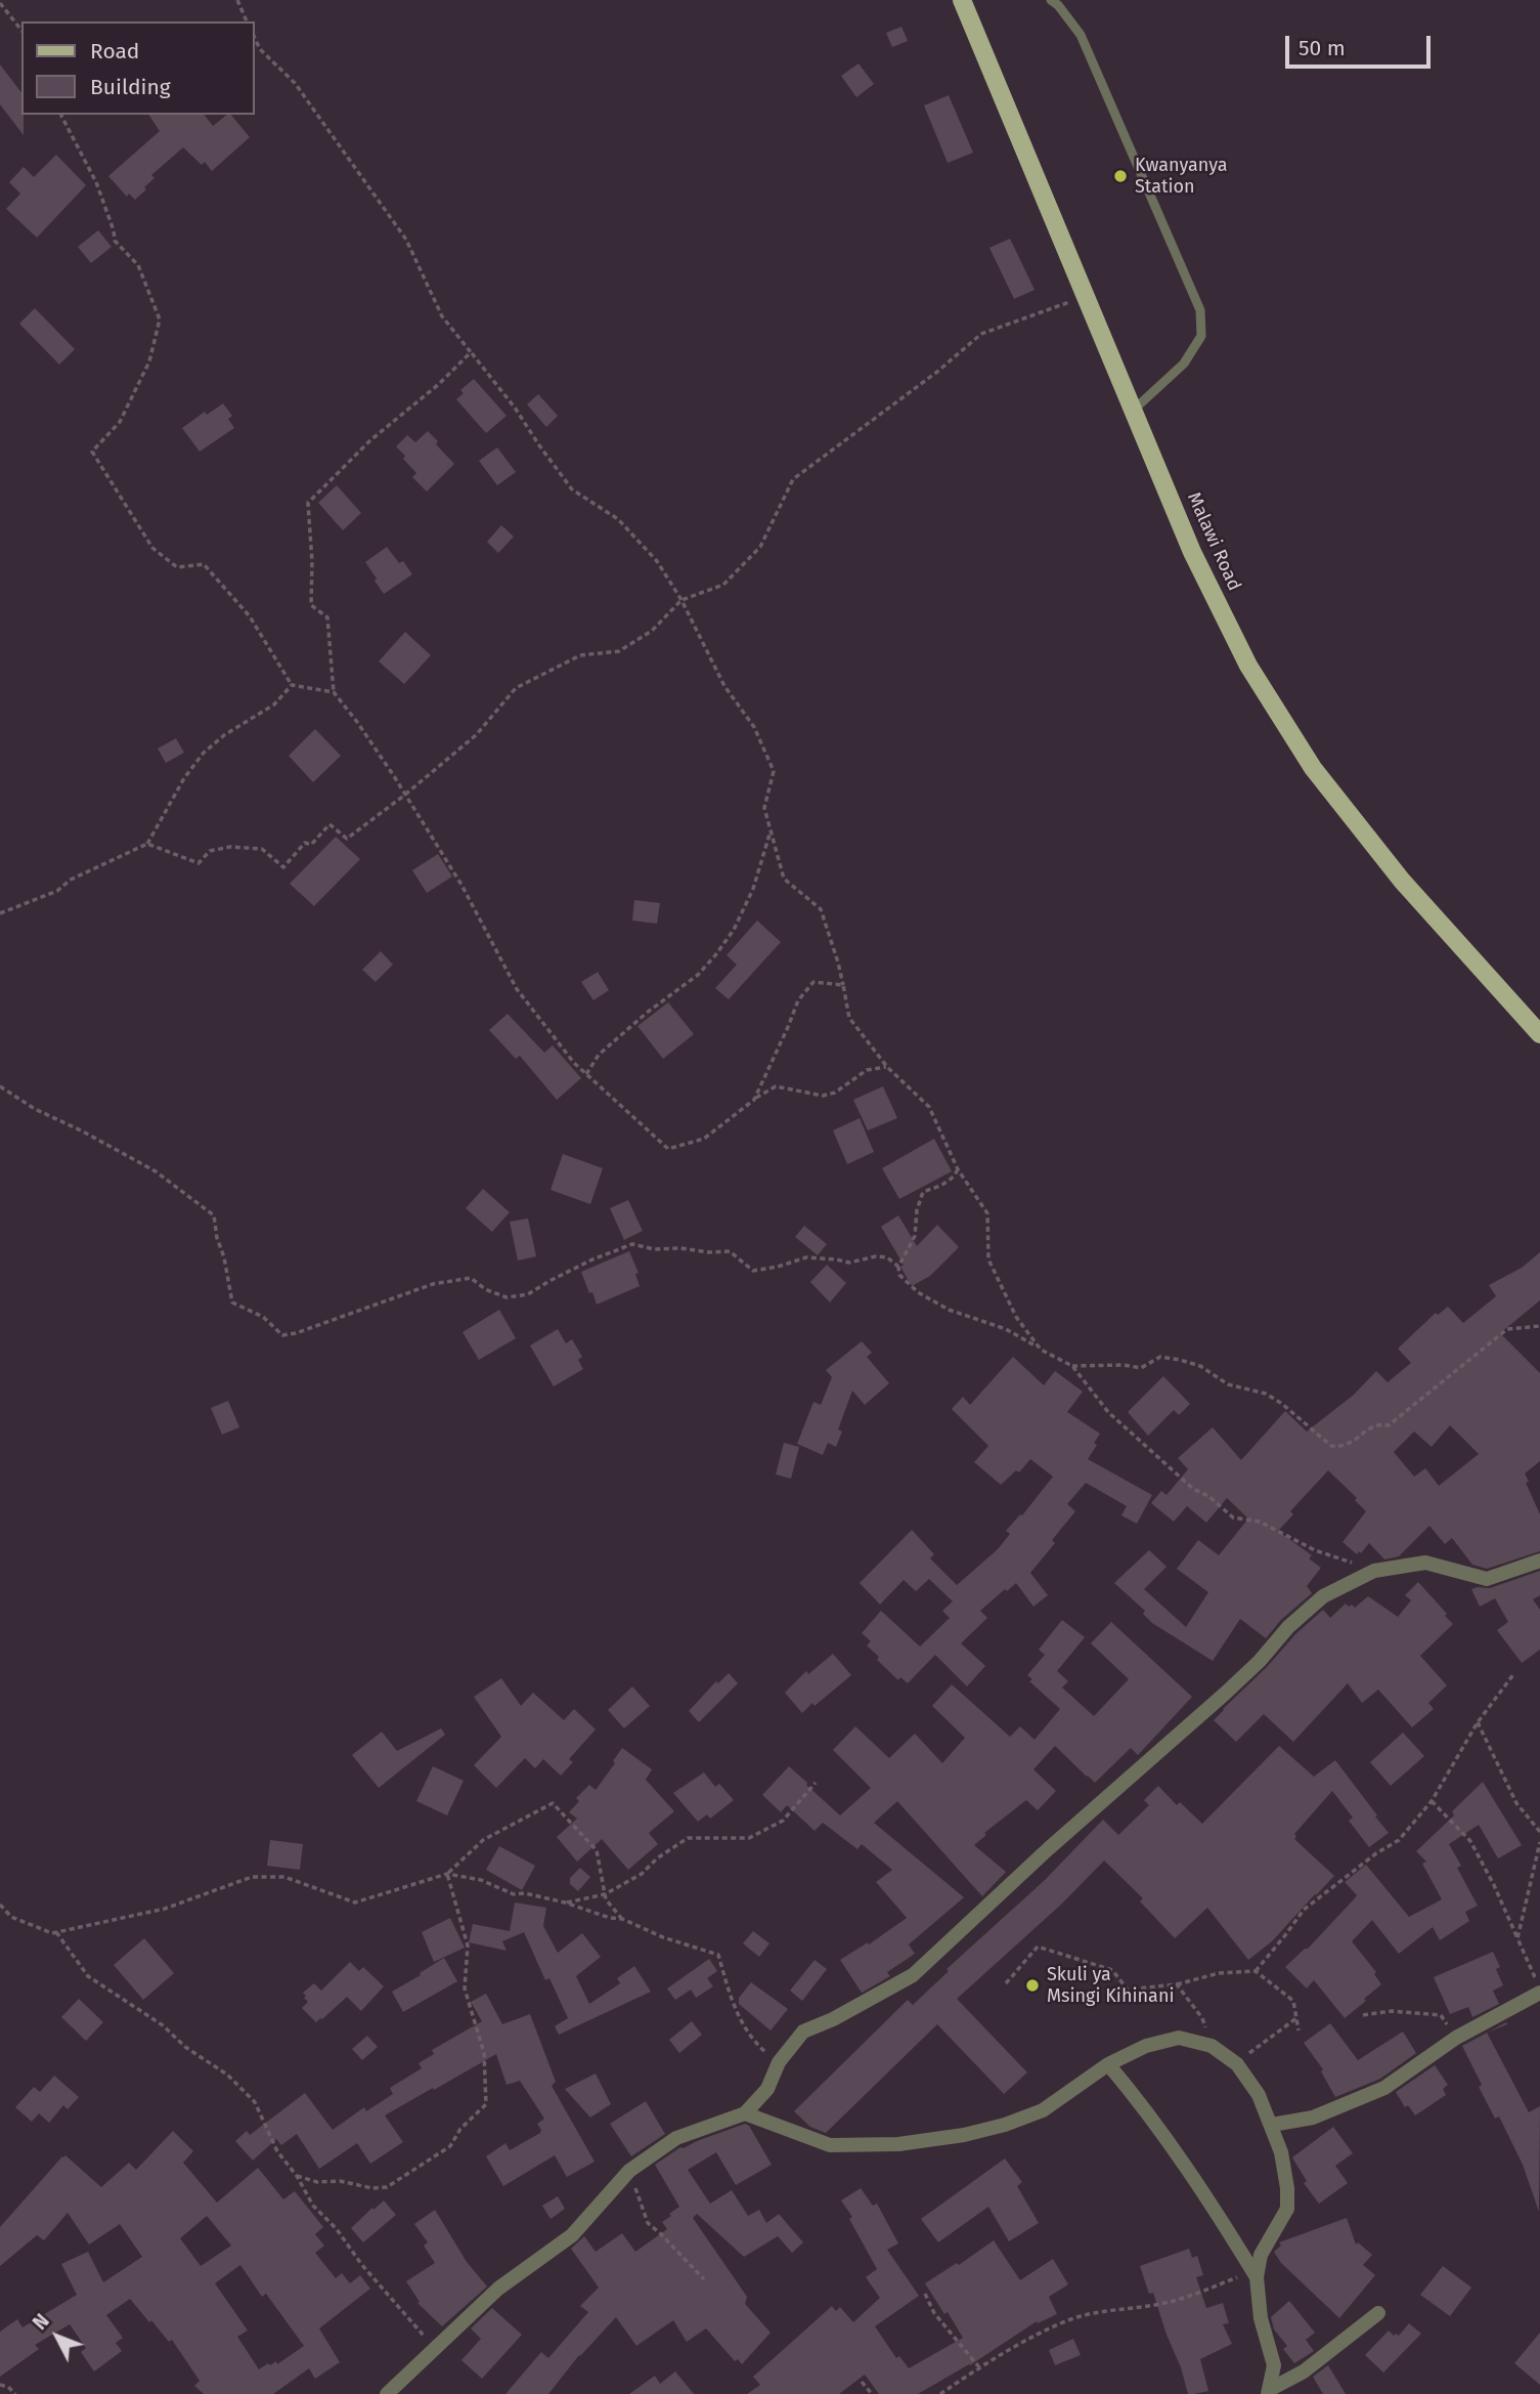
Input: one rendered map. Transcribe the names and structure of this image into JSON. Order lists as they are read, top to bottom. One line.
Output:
{"streets":{"main road":["Malawi Road"]},"places":["Kwanyanya Station","Skuli ya Msingi Kihinani"],"legend":["Road","Building"],"scale_bar":"50 m","north":"top left"}
